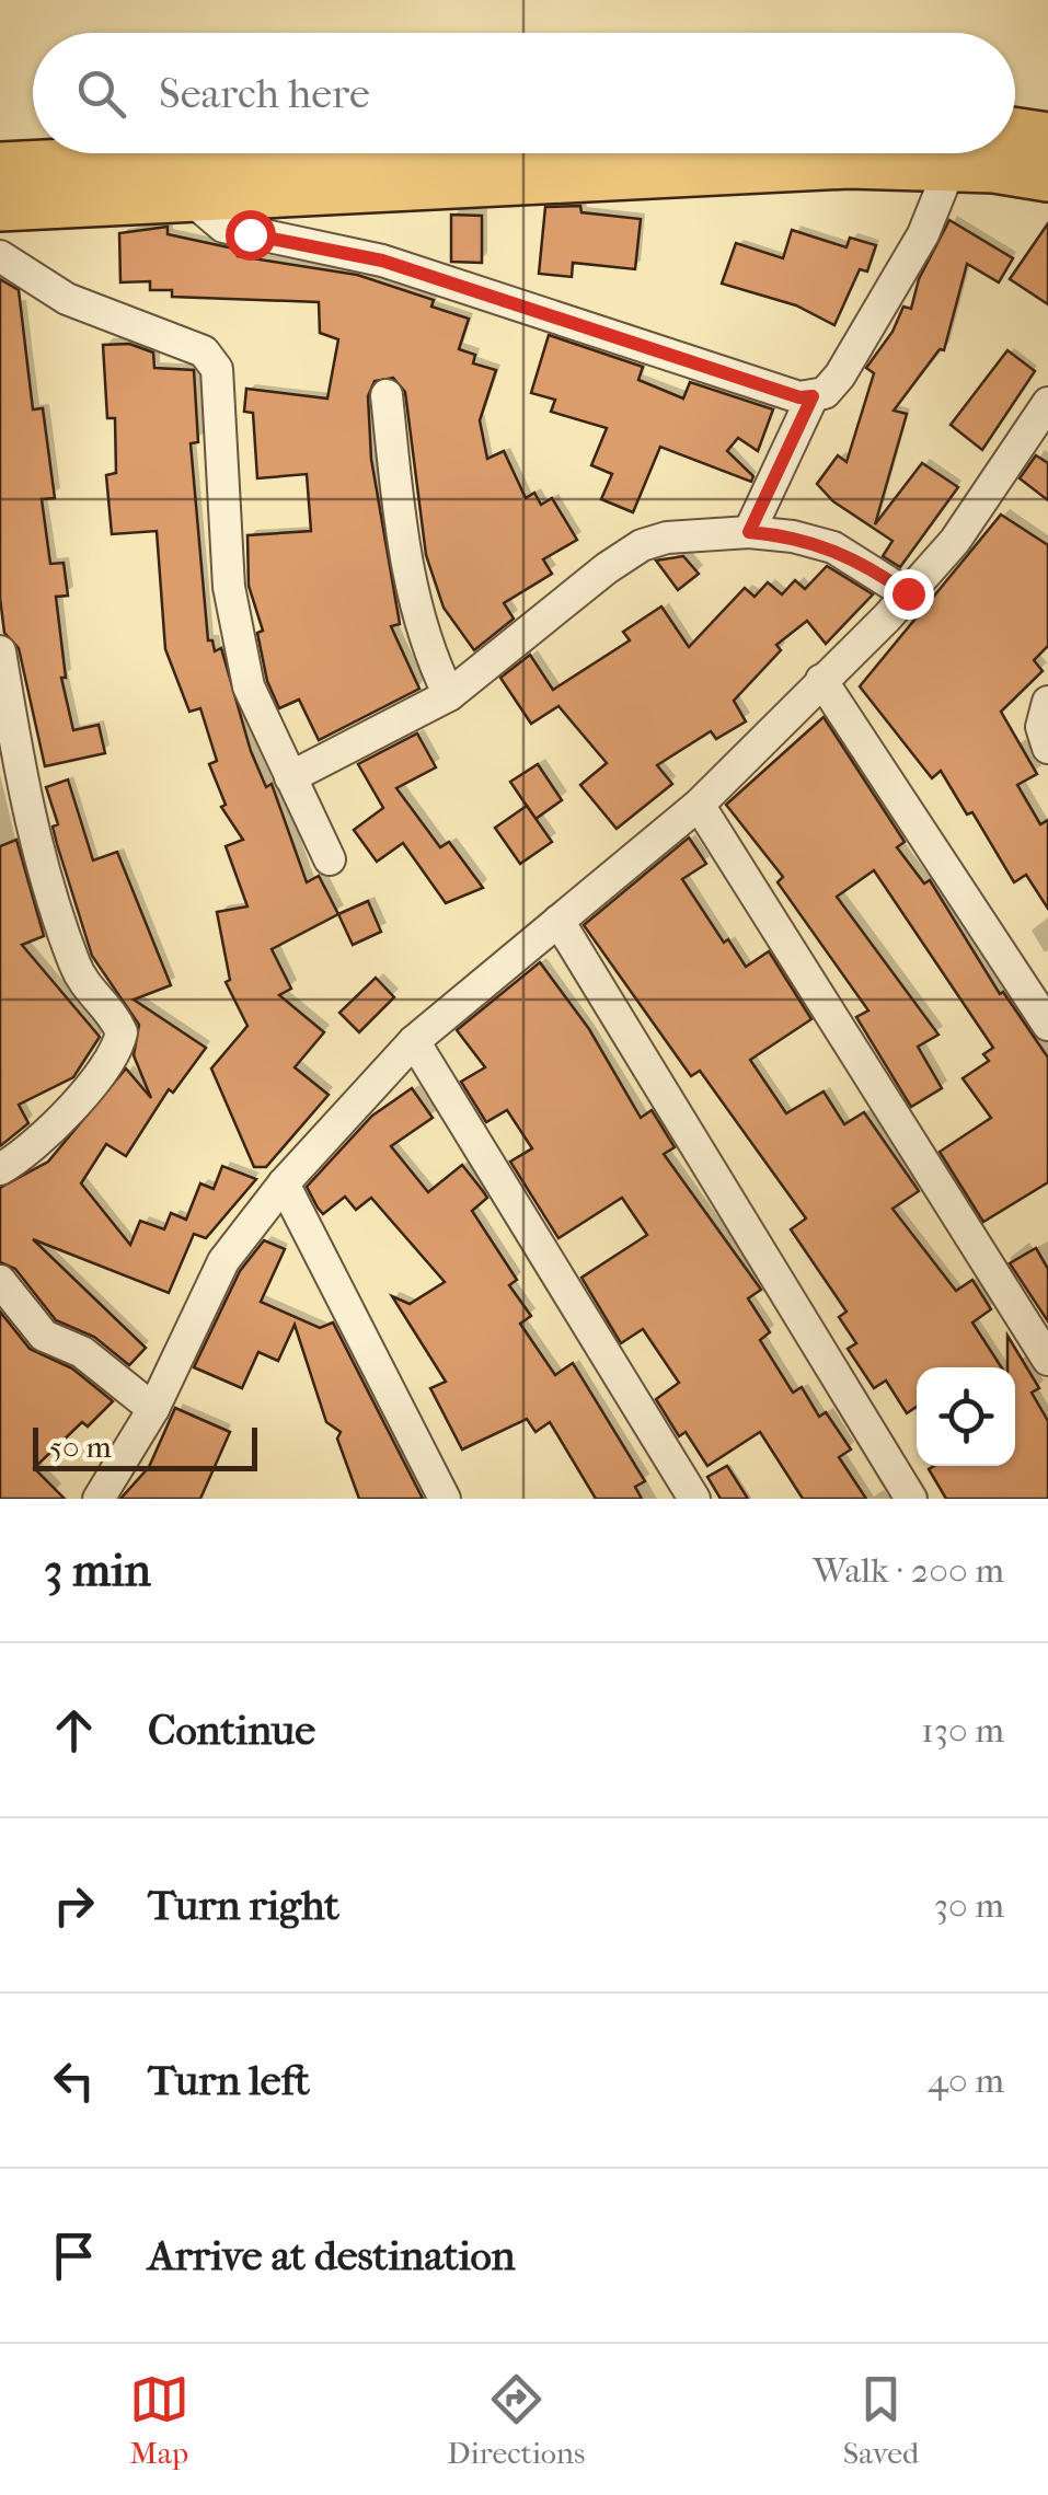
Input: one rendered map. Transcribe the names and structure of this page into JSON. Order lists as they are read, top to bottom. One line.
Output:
{"scale_bar":"50 m","page":{"search":"Search here","scale":"50 m","heading":["3 min","Walk · 200 m"],"list":[["Continue","130 m"],["Turn right","30 m"],["Turn left","40 m"],"Arrive at destination"],"nav":["Map","Directions","Saved"]}}
